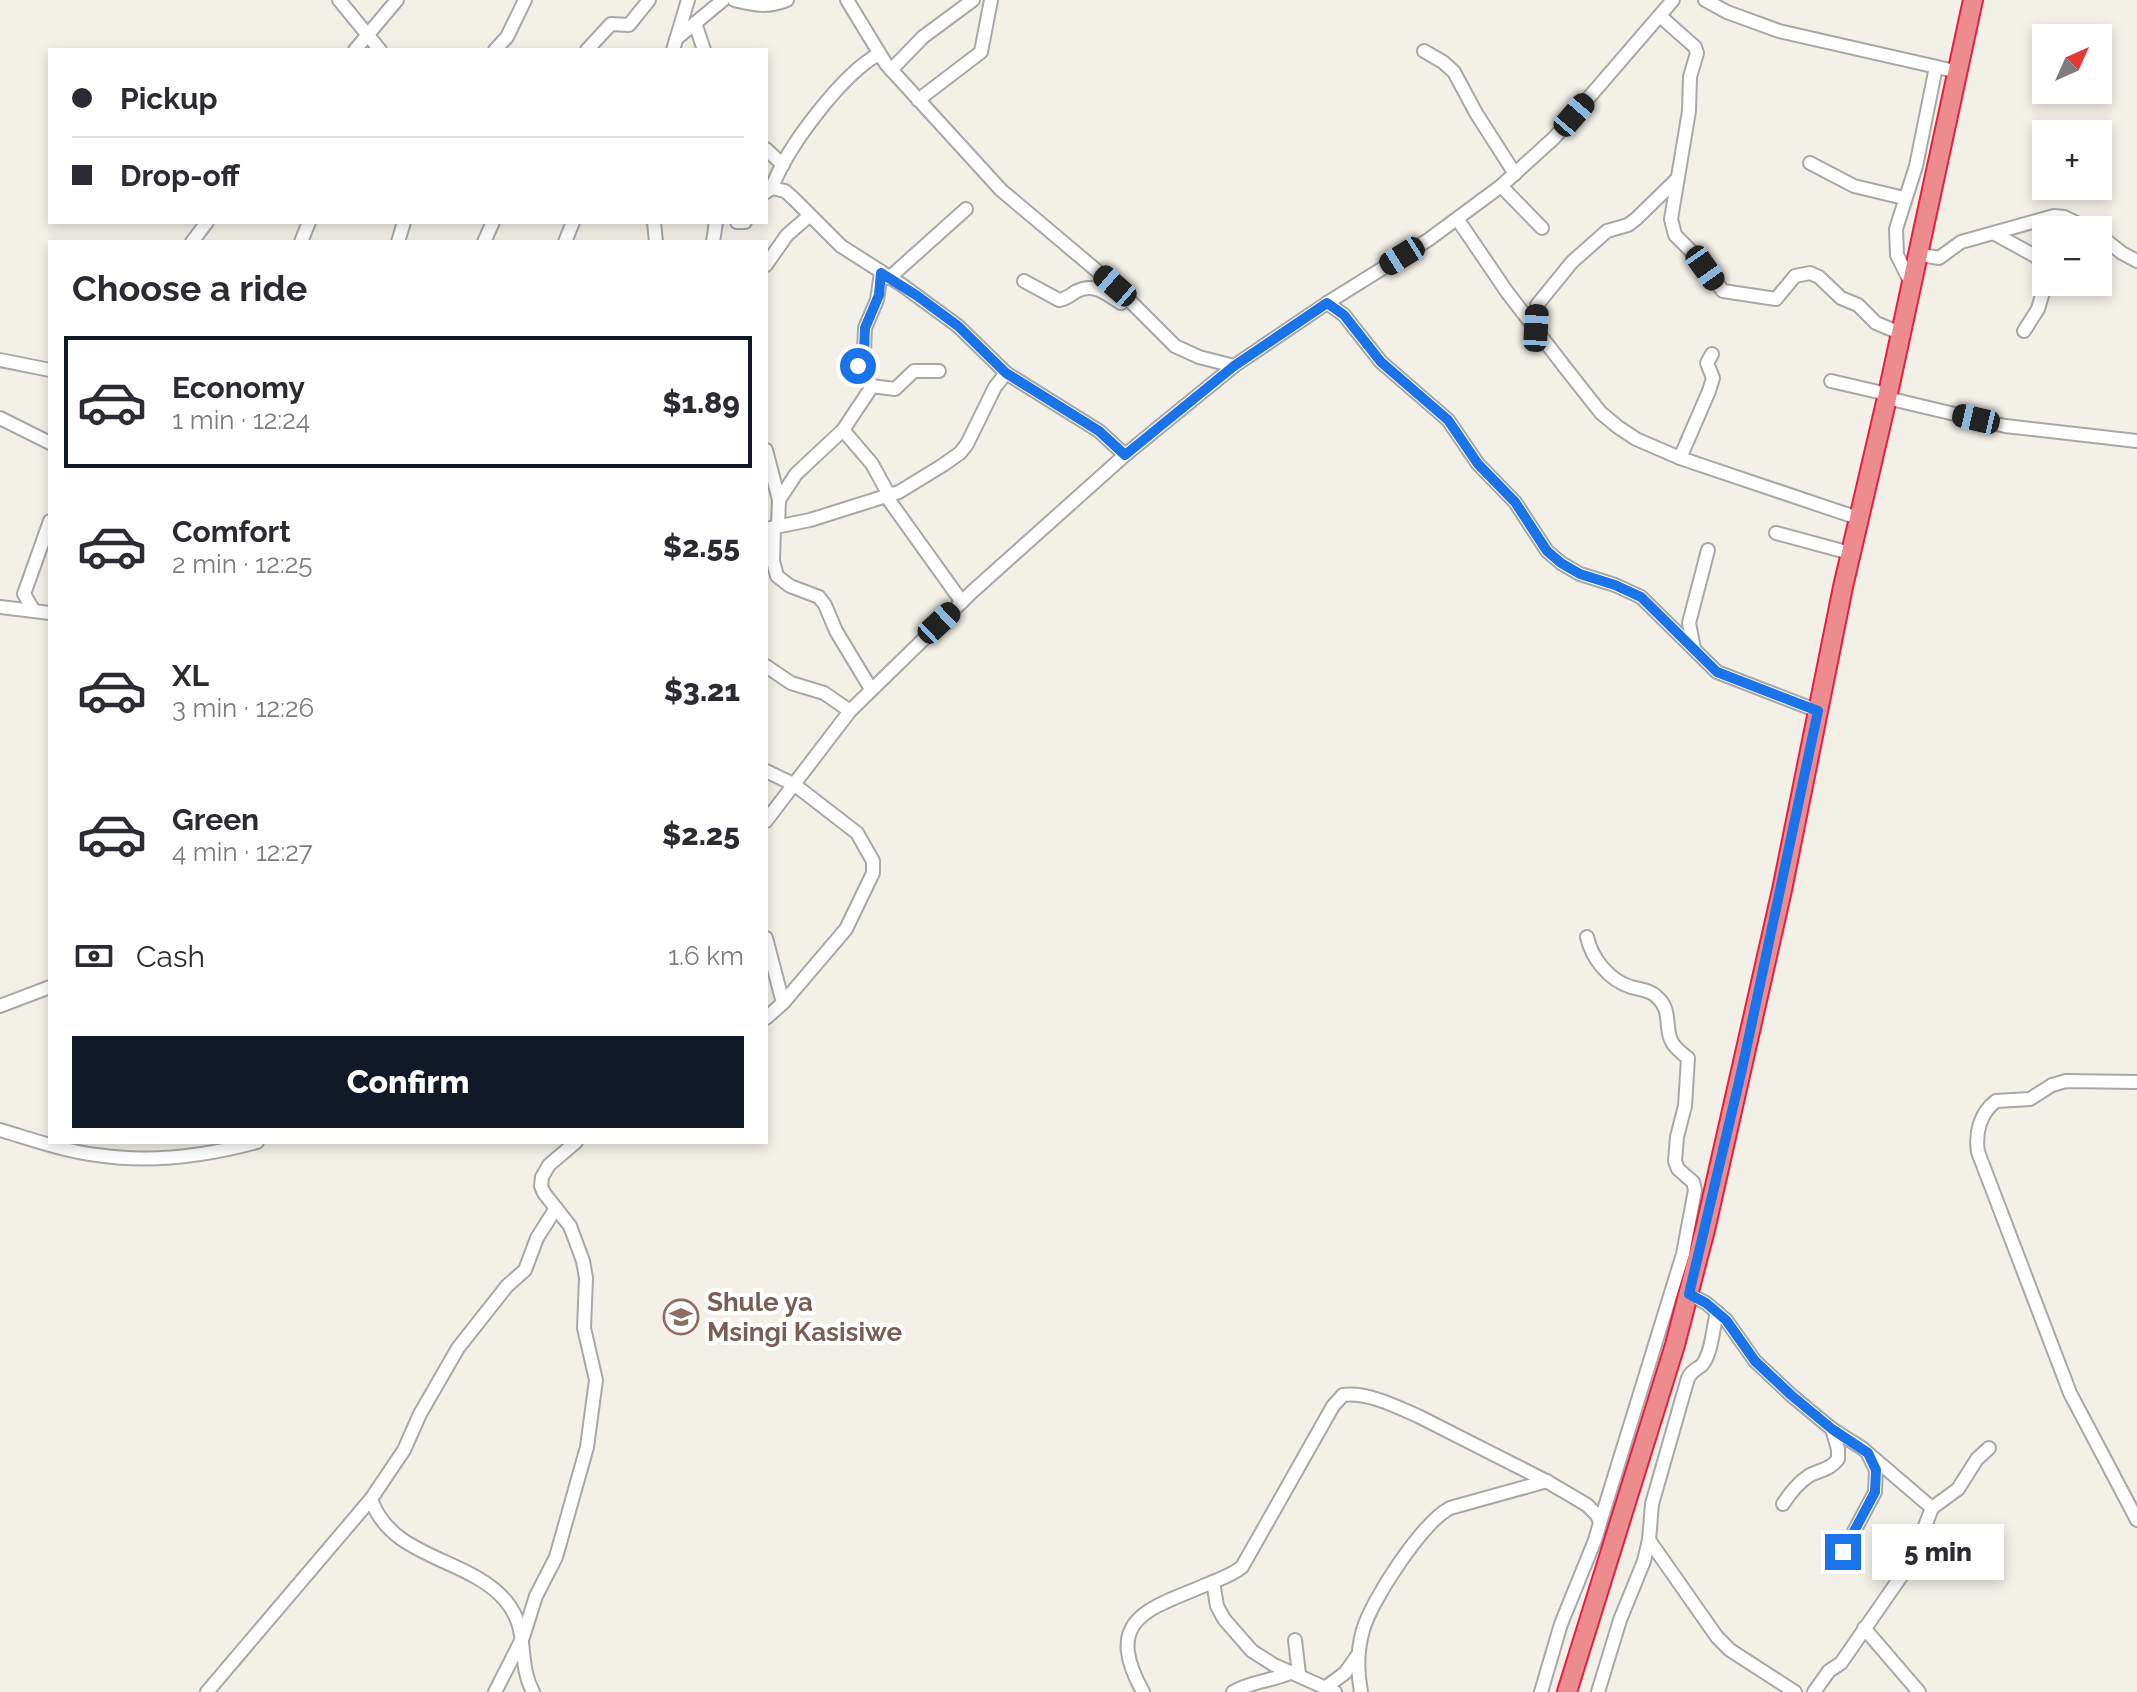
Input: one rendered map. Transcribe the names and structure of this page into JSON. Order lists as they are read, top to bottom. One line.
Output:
{"places":{"school or university":["Shule ya Msingi Kasisiwe"]},"north":"top right","page":{"map_buttons":["+","−"],"banner":["Pickup","Drop-off"],"heading":"Choose a ride","list":[{"name":"Economy","note":"1 min · 12:24","value":"$1.89"},{"name":"Comfort","note":"2 min · 12:25","value":"$2.55"},{"name":"XL","note":"3 min · 12:26","value":"$3.21"},{"name":"Green","note":"4 min · 12:27","value":"$2.25"}],"pay":["Cash","1.6 km"],"buttons":"Confirm","bubble":"5 min"}}
